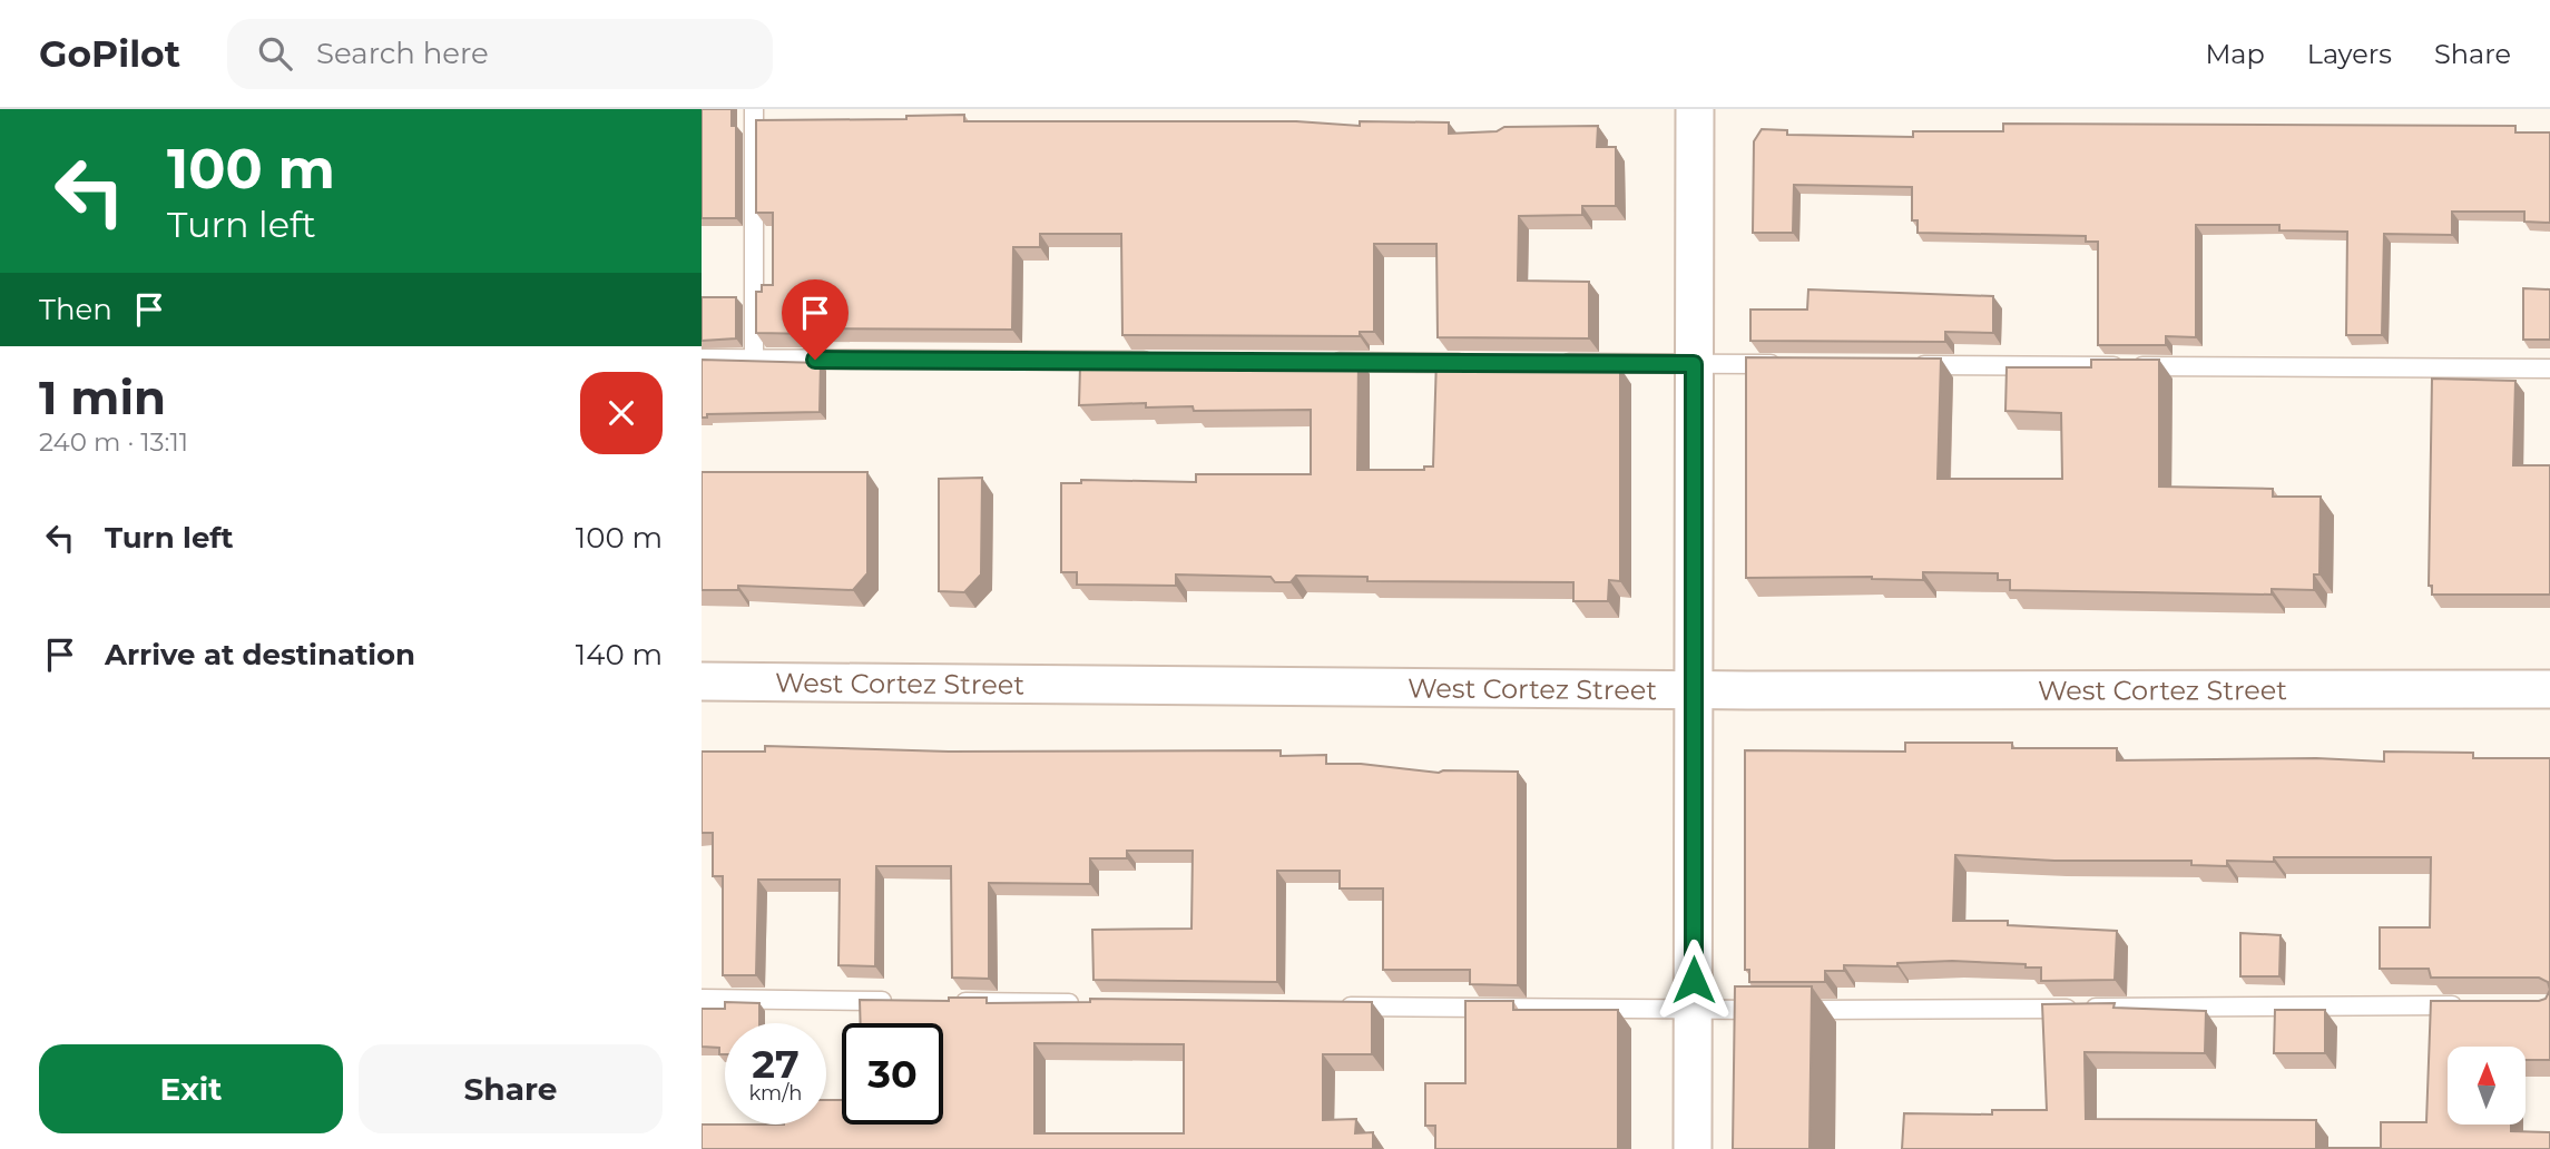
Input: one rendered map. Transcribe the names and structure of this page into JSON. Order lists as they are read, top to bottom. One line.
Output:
{"streets":{"street":["West Cortez Street"]},"north":"top","page":{"header":"GoPilot","search":"Search here","nav":["Map","Layers","Share"],"turn":["100 m","Turn left"],"then":"Then","heading":["1 min","240 m · 13:11"],"list":[{"name":"Turn left","value":"100 m"},{"name":"Arrive at destination","value":"140 m"}],"speed":"27 km/h","limit":"30","buttons":["Exit","Share"]}}
